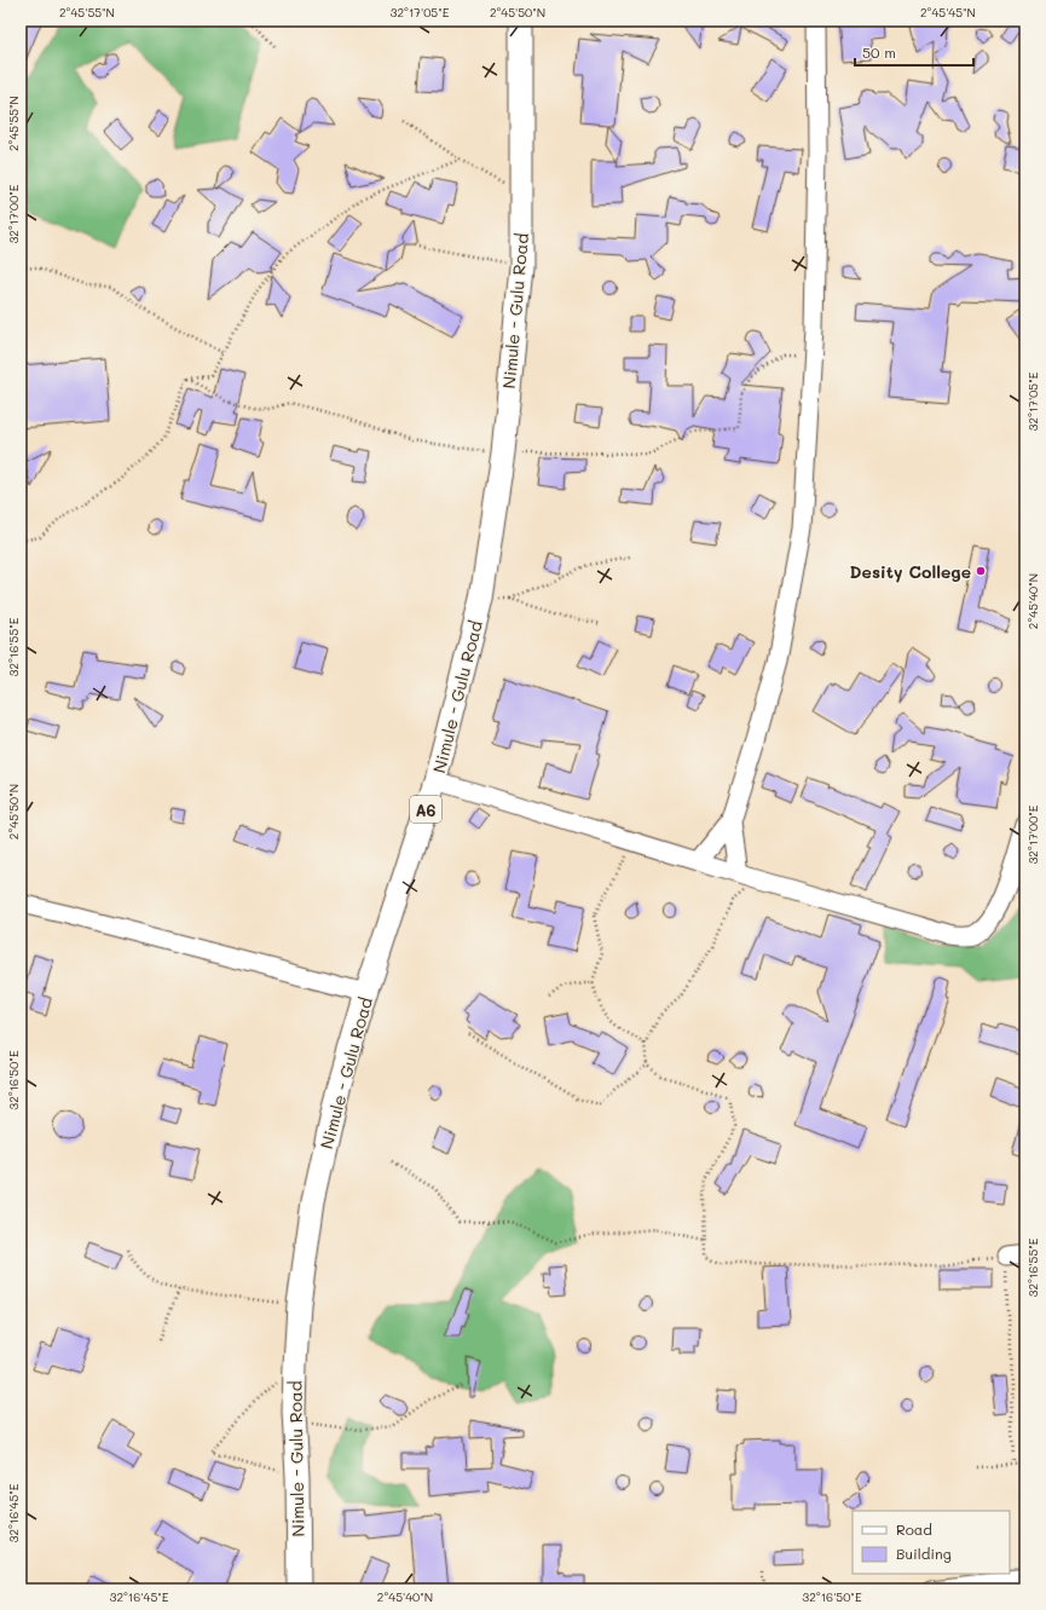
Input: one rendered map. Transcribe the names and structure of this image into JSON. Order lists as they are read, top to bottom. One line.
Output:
{"streets":{"main road":["Nimule - Gulu Road","A6"]},"places":["Desity College"],"legend":["Road","Building"],"scale_bar":"50 m","coordinates":["2°45'55\"N","32°17'05\"E","2°45'50\"N","2°45'45\"N","32°17'00\"E","2°45'40\"N","32°16'55\"E","32°16'50\"E","32°16'45\"E"]}
